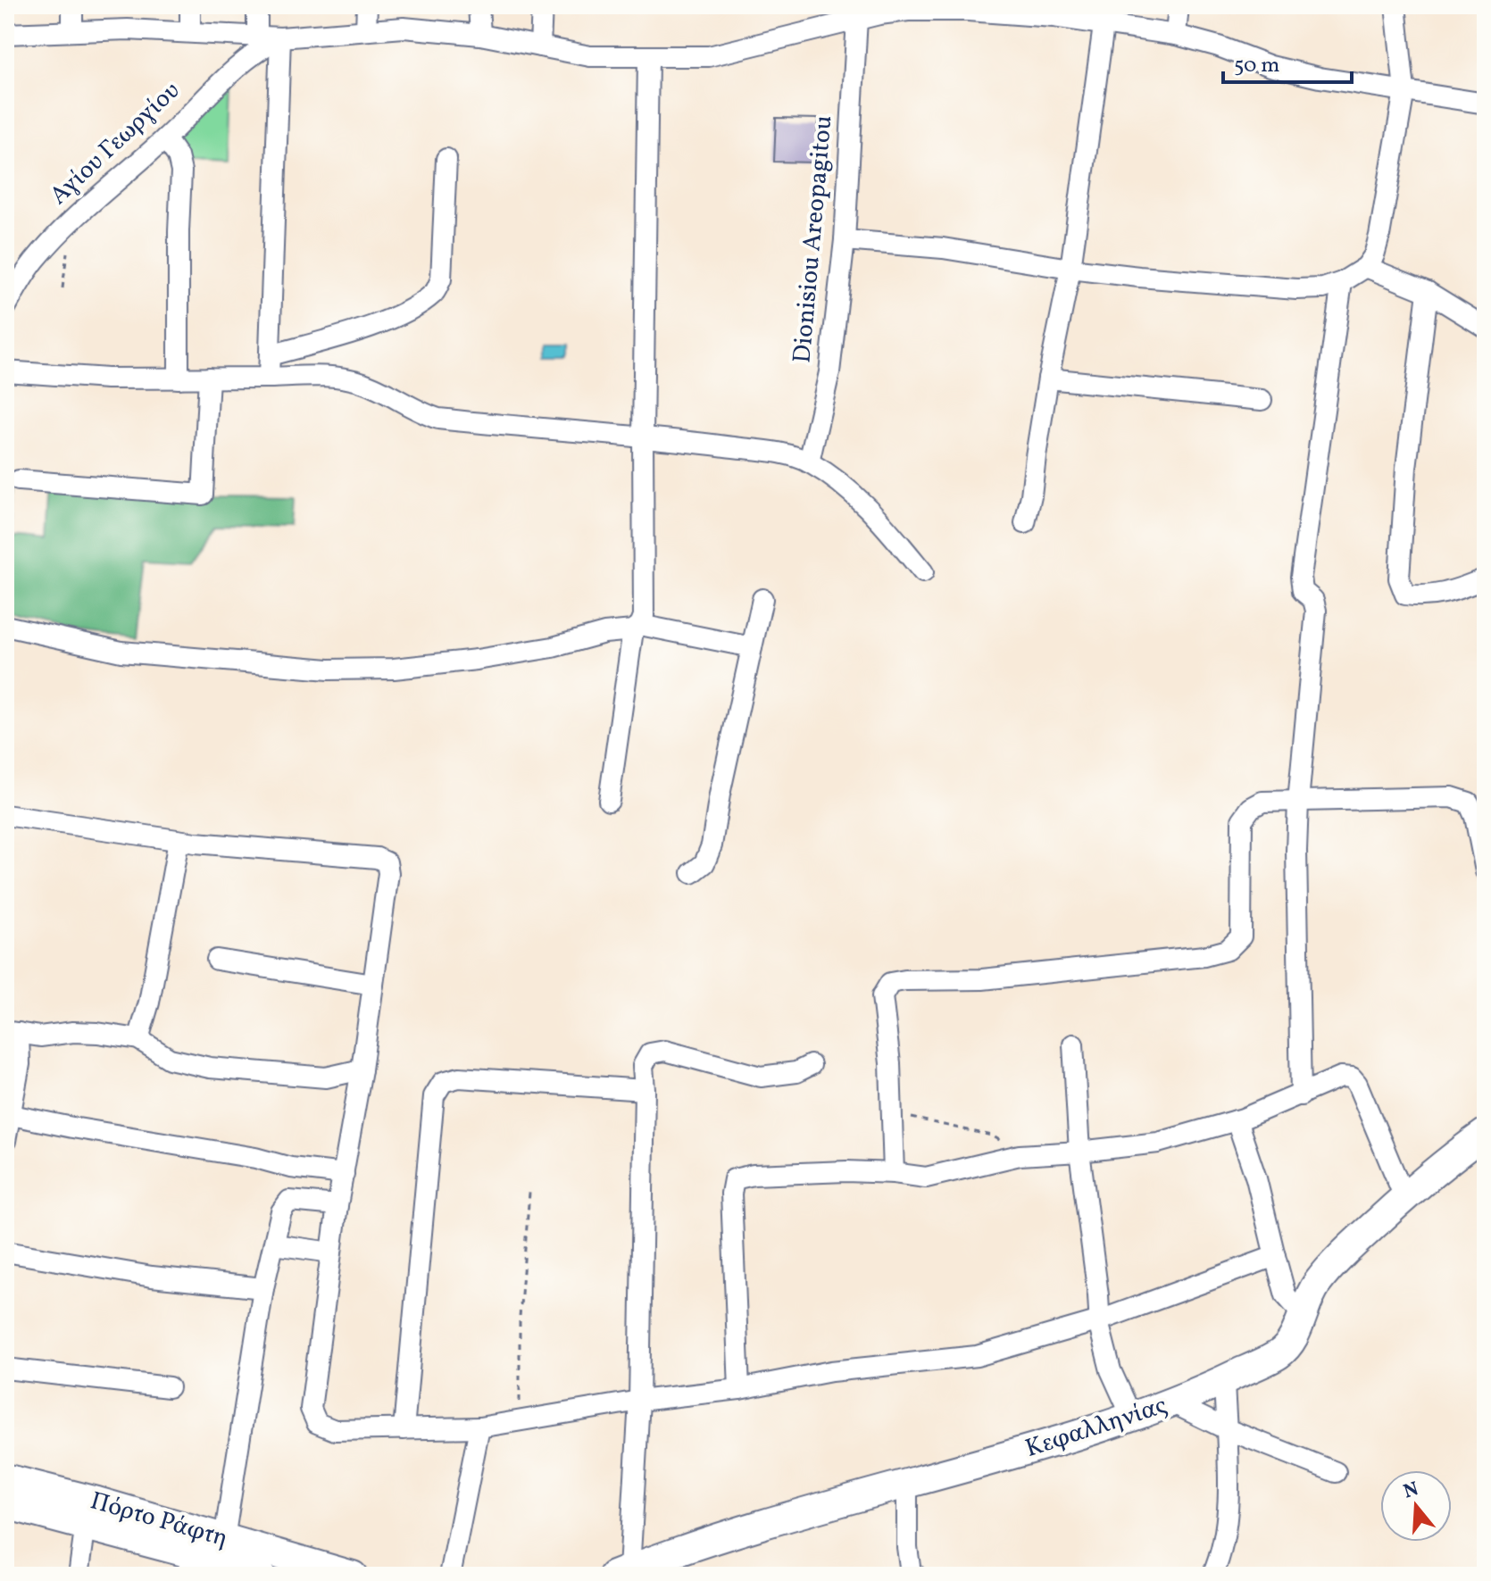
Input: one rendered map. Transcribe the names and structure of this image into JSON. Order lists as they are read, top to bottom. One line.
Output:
{"streets":{"street":["Αγίου Γεωργίου","Dionisiou Areopagitou","Κεφαλληνίας","Πόρτο Ράφτη"]},"scale_bar":"50 m","north":"top"}
